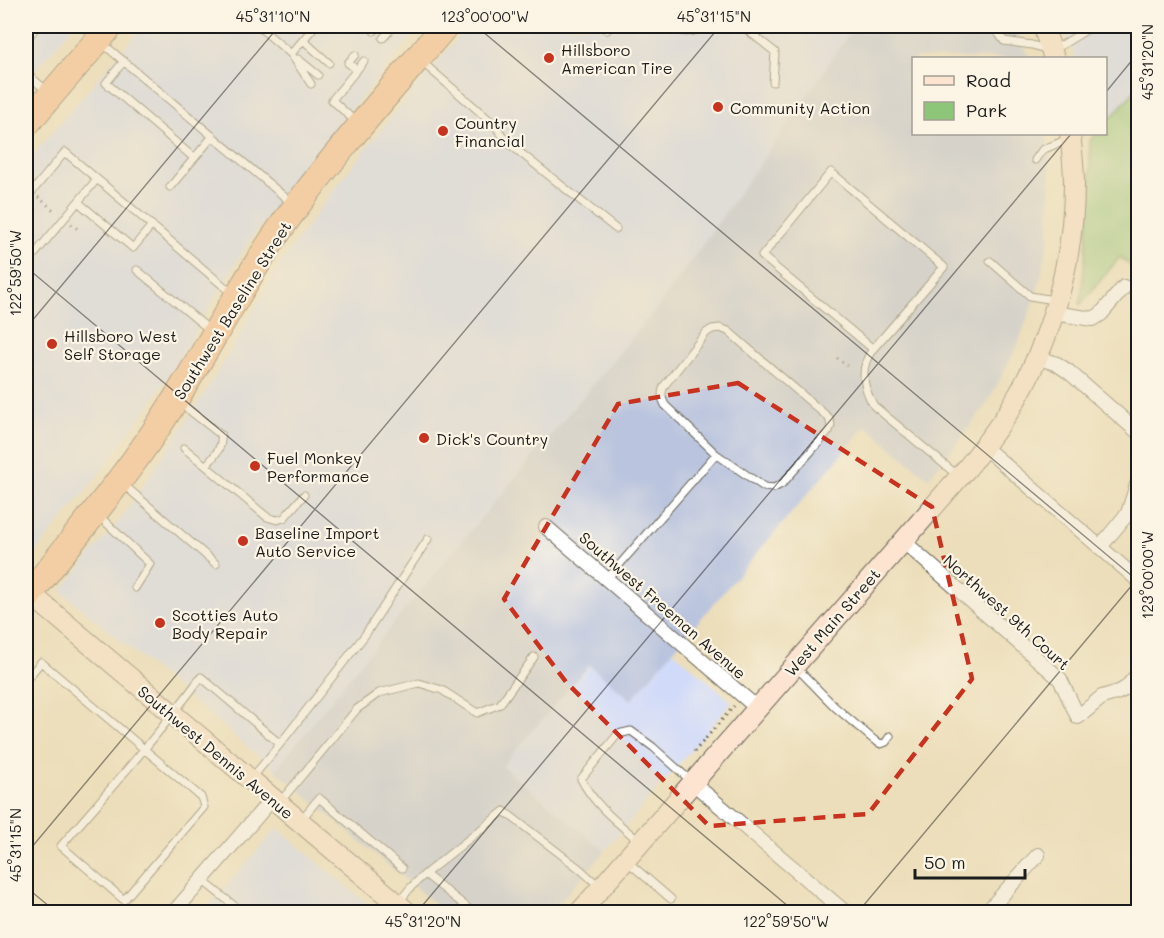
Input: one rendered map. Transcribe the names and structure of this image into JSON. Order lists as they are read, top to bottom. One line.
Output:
{"streets":{"highway":["Southwest Baseline Street"],"street":["Southwest Freeman Avenue","Northwest 9th Court","West Main Street","Southwest Dennis Avenue"]},"crossings":[["Southwest Baseline Street","Southwest Dennis Avenue"],["Southwest Freeman Avenue","West Main Street"],["Northwest 9th Court","West Main Street"]],"places":["Hillsboro American Tire","Community Action","Country Financial","Hillsboro West Self Storage","Dick's Country","Fuel Monkey Performance","Baseline Import Auto Service","Scotties Auto Body Repair"],"legend":["Road","Park"],"scale_bar":"50 m","coordinates":["45°31'10\"N","123°00'00\"W","45°31'15\"N","45°31'20\"N","122°59'50\"W"]}
